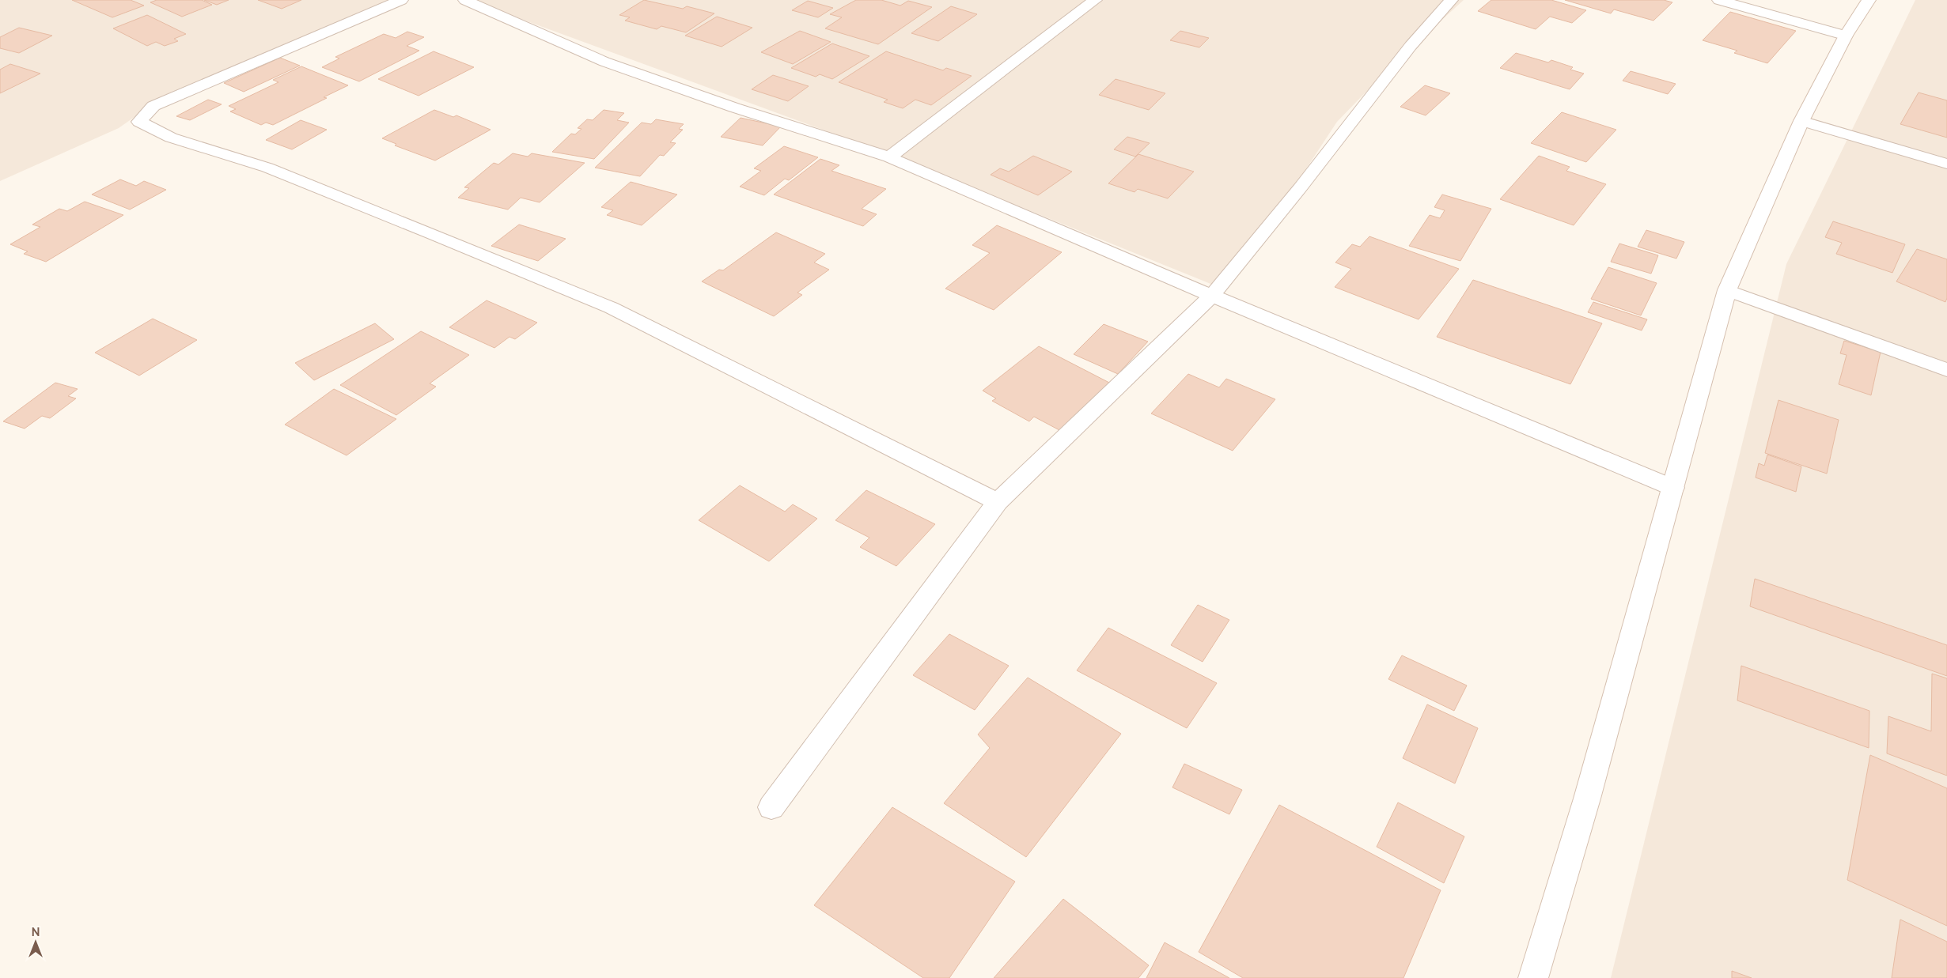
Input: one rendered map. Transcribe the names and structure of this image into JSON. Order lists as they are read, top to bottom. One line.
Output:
{"north":"top"}
